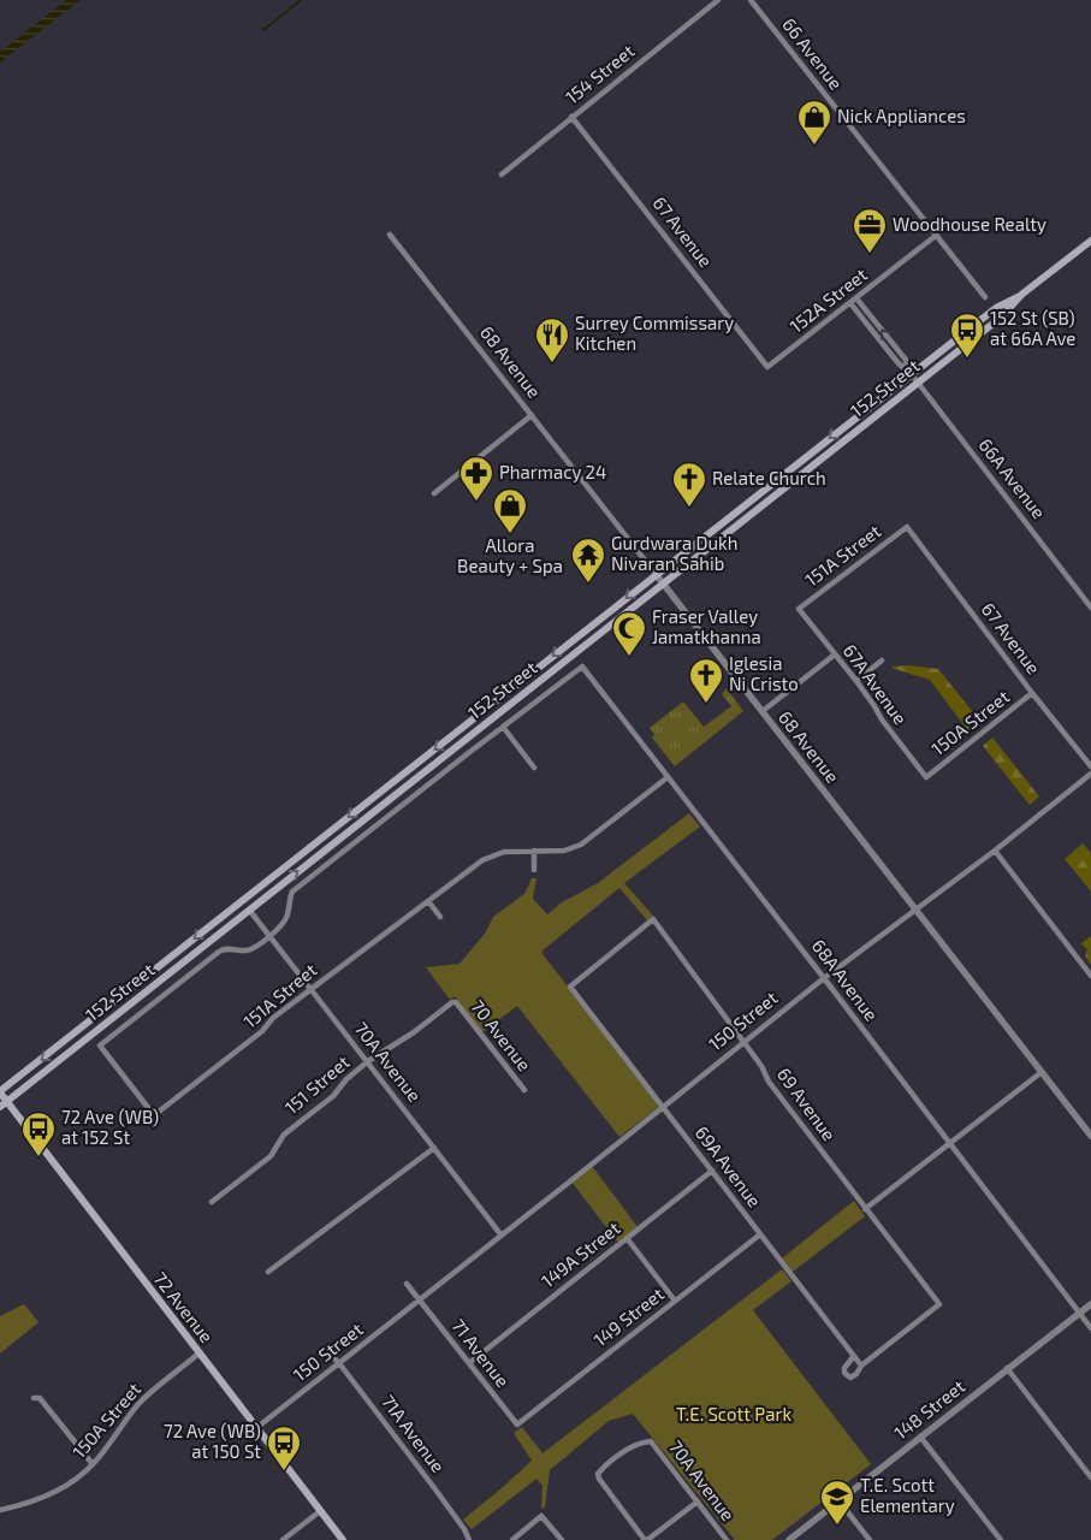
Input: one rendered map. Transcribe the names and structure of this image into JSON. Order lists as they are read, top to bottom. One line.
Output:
{"streets":{"main road":["152 Street","72 Avenue"],"street":["66 Avenue","154 Street","67 Avenue","152A Street","68 Avenue","66A Avenue","151A Street","67A Avenue","150A Street","68A Avenue","150 Street","70 Avenue","70A Avenue","151 Street","69 Avenue","69A Avenue","149A Street","149 Street","71 Avenue","148 Street","71A Avenue"]},"crossings":[["66 Avenue","152A Street"],["154 Street","67 Avenue"],["67 Avenue","152A Street"],["67 Avenue","151A Street"],["67 Avenue","150A Street"],["152A Street","66A Avenue"],["68 Avenue","152 Street"],["68 Avenue","150 Street"],["152 Street","66A Avenue"],["152 Street","70A Avenue"],["152 Street","72 Avenue"],["151A Street","67A Avenue"],["151A Street","68A Avenue"],["151A Street","70A Avenue"],["67A Avenue","150A Street"],["150A Street","72 Avenue"],["68A Avenue","150 Street"],["68A Avenue","148 Street"],["150 Street","70A Avenue"],["150 Street","69 Avenue"],["150 Street","69A Avenue"],["150 Street","72 Avenue"],["150 Street","71 Avenue"],["150 Street","71A Avenue"],["70 Avenue","151 Street"],["70A Avenue","151 Street"],["69 Avenue","69A Avenue"],["69A Avenue","149A Street"],["69A Avenue","149 Street"],["149A Street","71 Avenue"],["149 Street","71 Avenue"]],"parks":["T.E. Scott Park"],"places":{"shop":["Nick Appliances","Allora Beauty + Spa"],"office":["Woodhouse Realty"],"bus stop":["152 St (SB) at 66A Ave","72 Ave (WB) at 152 St","72 Ave (WB) at 150 St"],"restaurant":["Surrey Commissary Kitchen"],"pharmacy":["Pharmacy 24"],"church":["Relate Church","Iglesia Ni Cristo"],"temple":["Gurdwara Dukh Nivaran Sahib"],"mosque":["Fraser Valley Jamatkhanna"],"school or university":["T.E. Scott Elementary"]}}
